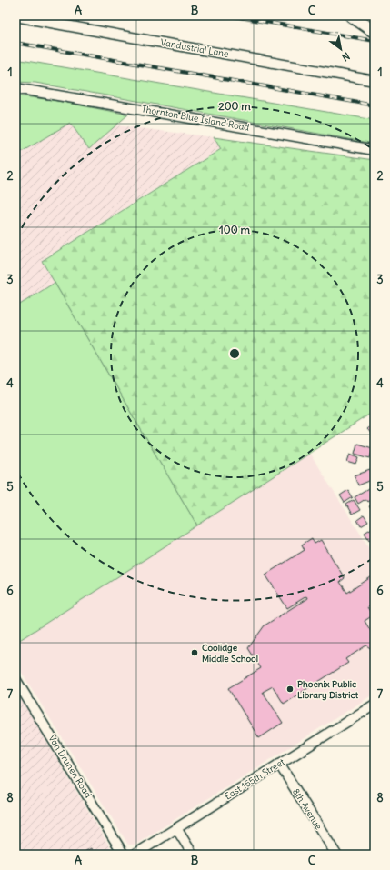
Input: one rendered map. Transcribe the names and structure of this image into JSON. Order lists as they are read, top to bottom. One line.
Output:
{"streets":{"street":["Vandustrial Lane","Thornton Blue Island Road","Van Drunen Road","East 155th Street","8th Avenue"]},"crossings":[["East 155th Street","8th Avenue"]],"places":["Coolidge Middle School","Phoenix Public Library District"],"north":"bottom right","grid":{"columns":["A","B","C"],"rows":["1","2","3","4","5","6","7","8"]},"rings":["200 m","100 m"]}
